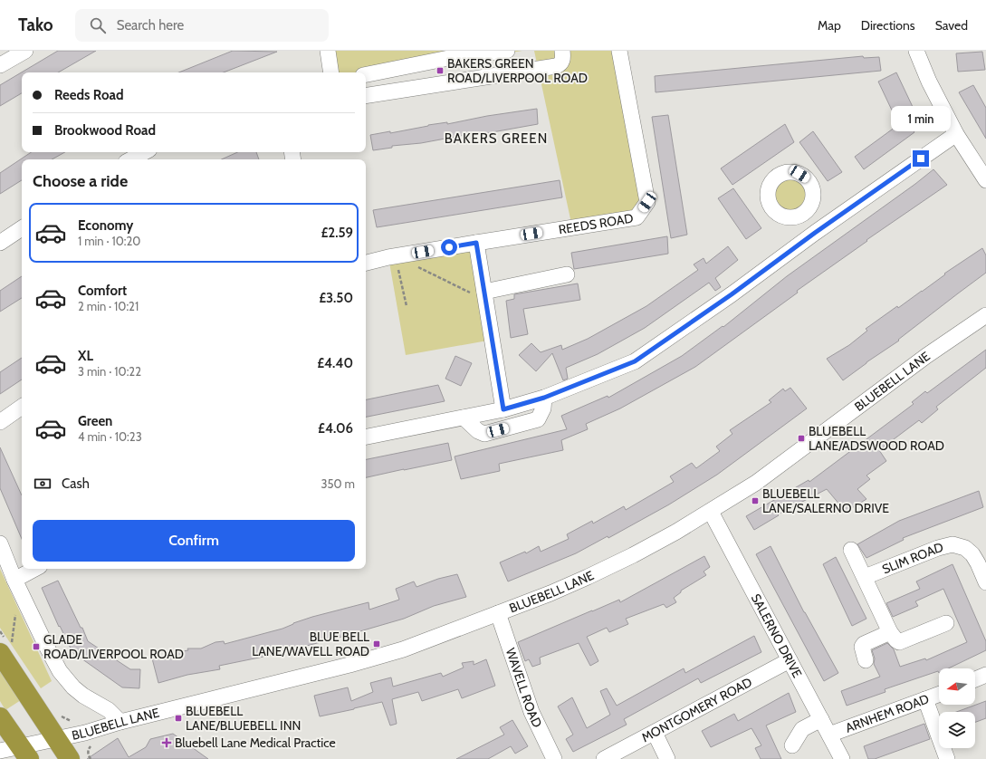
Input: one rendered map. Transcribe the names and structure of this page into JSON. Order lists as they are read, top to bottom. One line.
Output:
{"streets":{"street":["REEDS ROAD","BLUEBELL LANE","SLIM ROAD","SALERNO DRIVE","WAVELL ROAD","MONTGOMERY ROAD","ARNHEM ROAD"]},"crossings":[["BLUEBELL LANE","SALERNO DRIVE"],["BLUEBELL LANE","WAVELL ROAD"],["SALERNO DRIVE","MONTGOMERY ROAD"],["SALERNO DRIVE","ARNHEM ROAD"]],"districts":["BAKERS GREEN"],"places":{"transit":["BAKERS GREEN ROAD/LIVERPOOL ROAD","BLUEBELL LANE/ADSWOOD ROAD","BLUEBELL LANE/SALERNO DRIVE","BLUE BELL LANE/WAVELL ROAD","GLADE ROAD/LIVERPOOL ROAD","BLUEBELL LANE/BLUEBELL INN"],"health":["Bluebell Lane Medical Practice"]},"north":"left","page":{"header":"Tako","search":"Search here","nav":["Map","Directions","Saved"],"banner":["Reeds Road","Brookwood Road"],"bubble":"1 min","heading":"Choose a ride","list":[{"name":"Economy","note":"1 min · 10:20","value":"£2.59"},{"name":"Comfort","note":"2 min · 10:21","value":"£3.50"},{"name":"XL","note":"3 min · 10:22","value":"£4.40"},{"name":"Green","note":"4 min · 10:23","value":"£4.06"}],"pay":["Cash","350 m"],"buttons":"Confirm"}}
